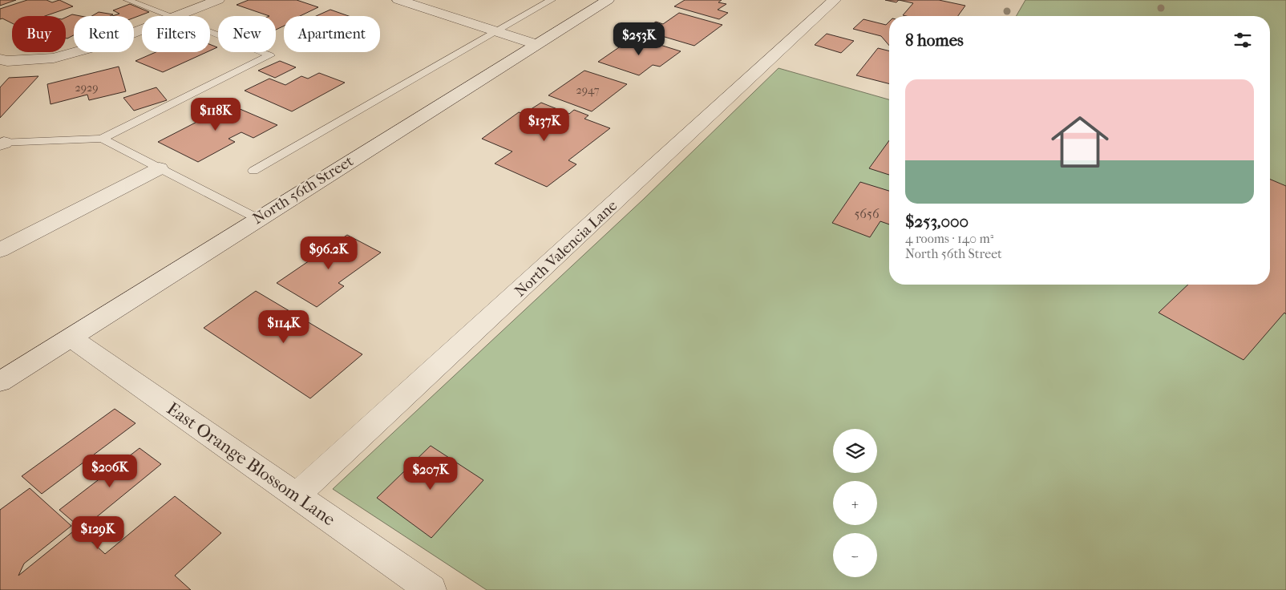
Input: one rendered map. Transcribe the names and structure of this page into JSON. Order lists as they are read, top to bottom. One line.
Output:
{"streets":{"street":["North 56th Street","North Valencia Lane","East Orange Blossom Lane"]},"crossings":[["North 56th Street","East Orange Blossom Lane"],["North Valencia Lane","East Orange Blossom Lane"]],"house_numbers":["2929","2947","5656"],"page":{"chip":["Buy","Rent","Filters","New","Apartment"],"heading":"8 homes","price":["$253K","$118K","$137K","$96.2K","$114K","$206K","$207K","$129K"],"list":[{"name":"$253,000","note":"4 rooms · 140 m² · North 56th Street"}],"map_buttons":["+","−"]}}
